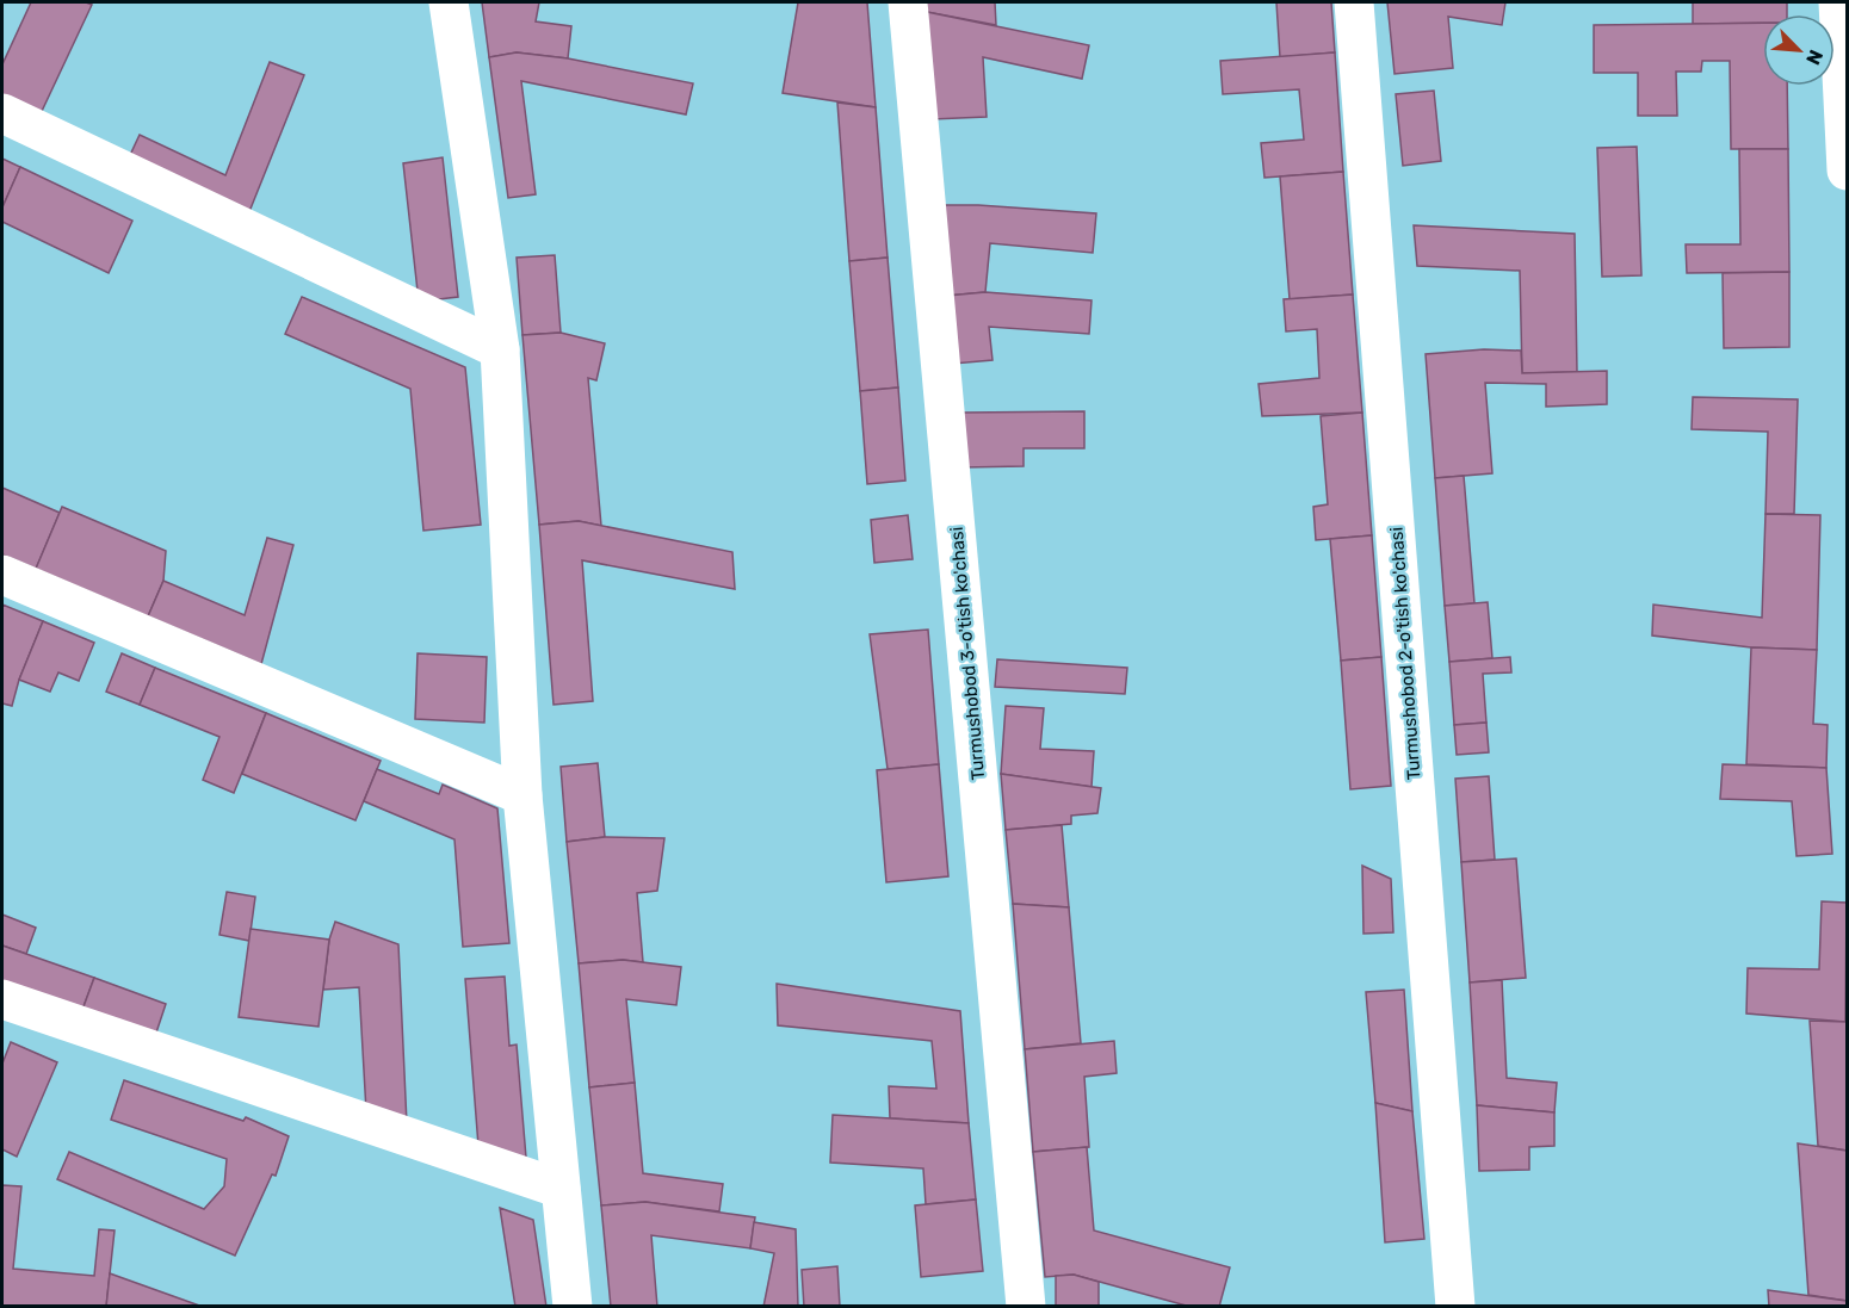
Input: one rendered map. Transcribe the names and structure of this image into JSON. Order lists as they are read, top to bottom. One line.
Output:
{"streets":{"street":["Turmushobod 3-o'tish ko'chasi","Turmushobod 2-o'tish ko'chasi"]},"north":"bottom right"}
